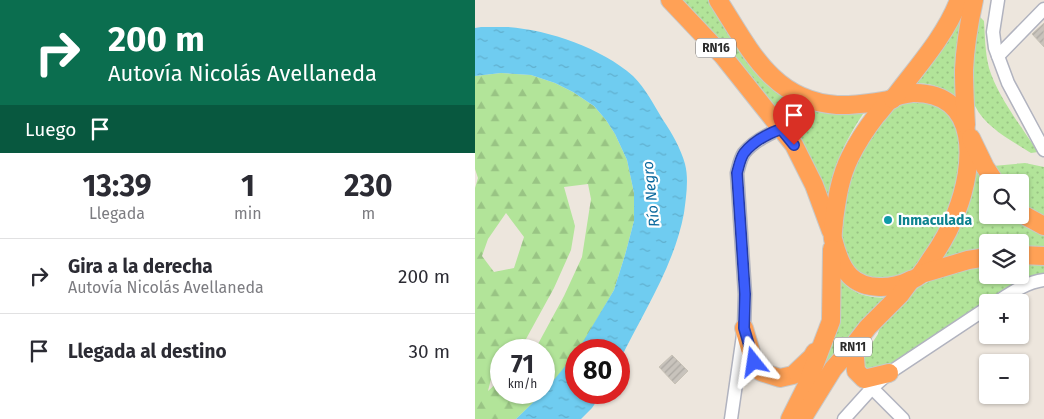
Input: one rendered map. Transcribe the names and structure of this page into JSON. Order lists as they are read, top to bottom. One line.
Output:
{"streets":{"highway":["RN16","RN11"]},"crossings":[["RN16","RN11"]],"water":["Río Negro"],"places":["Inmaculada"],"page":{"turn":["200 m","Autovía Nicolás Avellaneda"],"then":"Luego","eta":["13:39","Llegada","1","min","230","m"],"map_buttons":["+","−"],"list":[{"name":"Gira a la derecha","note":"Autovía Nicolás Avellaneda","value":"200 m"},{"name":"Llegada al destino","value":"30 m"}],"speed":"71 km/h","limit":"80"}}
